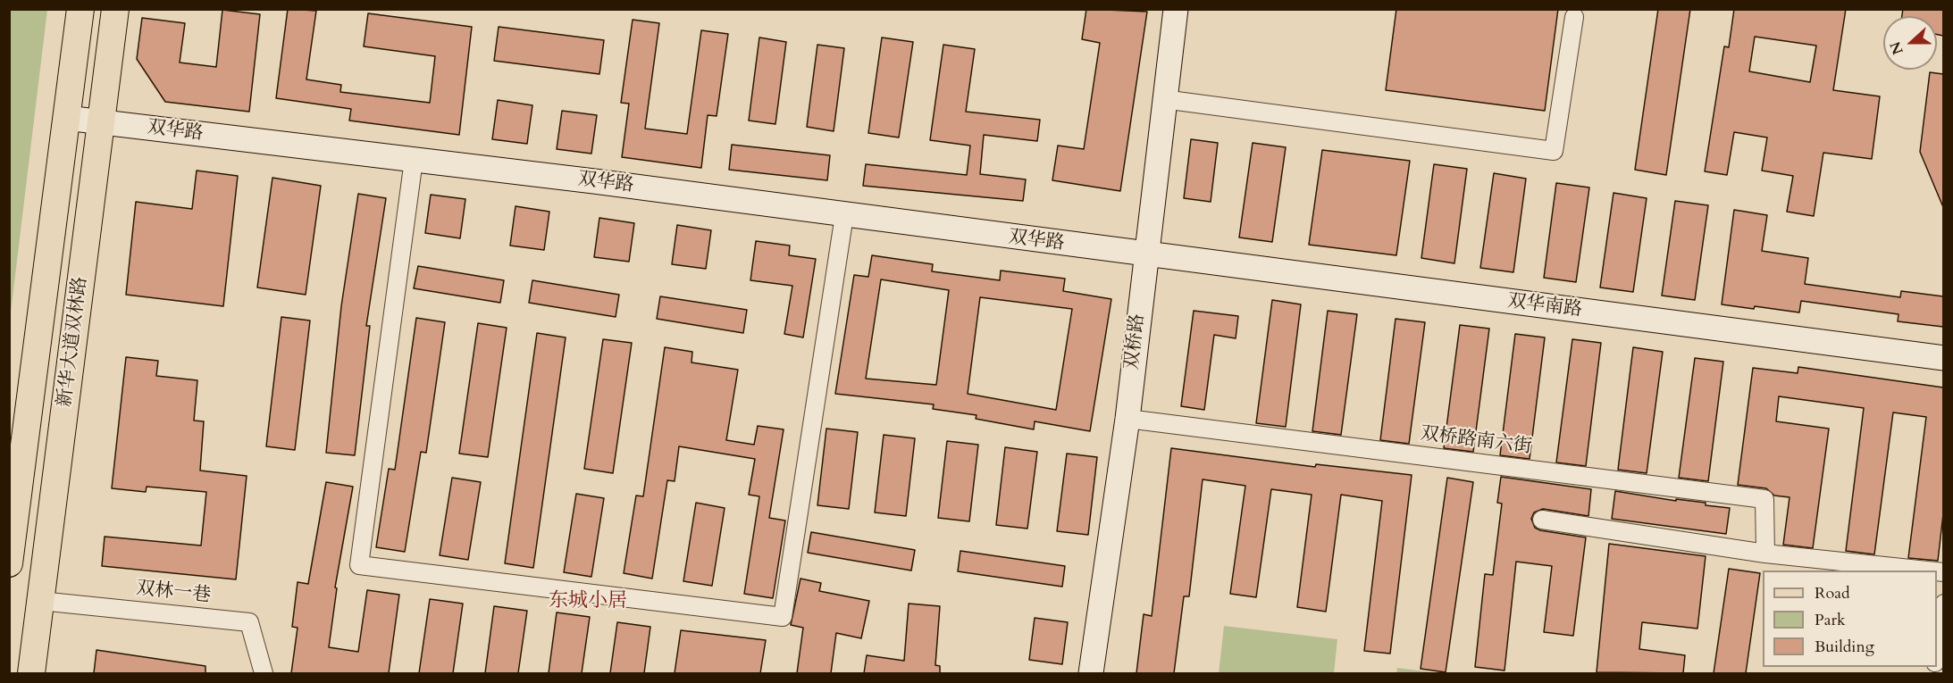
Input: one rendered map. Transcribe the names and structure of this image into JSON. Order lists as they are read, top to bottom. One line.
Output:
{"streets":{"main road":["新华大道双林路"],"street":["双华路","双华南路","双桥路","双桥路南六街","双林一巷"]},"crossings":[["双华路","双华南路"],["双华路","新华大道双林路"],["双华路","双桥路"],["双华南路","双桥路"],["新华大道双林路","双林一巷"],["双桥路","双桥路南六街"]],"districts":["东城小居"],"legend":["Road","Park","Building"],"north":"left"}
